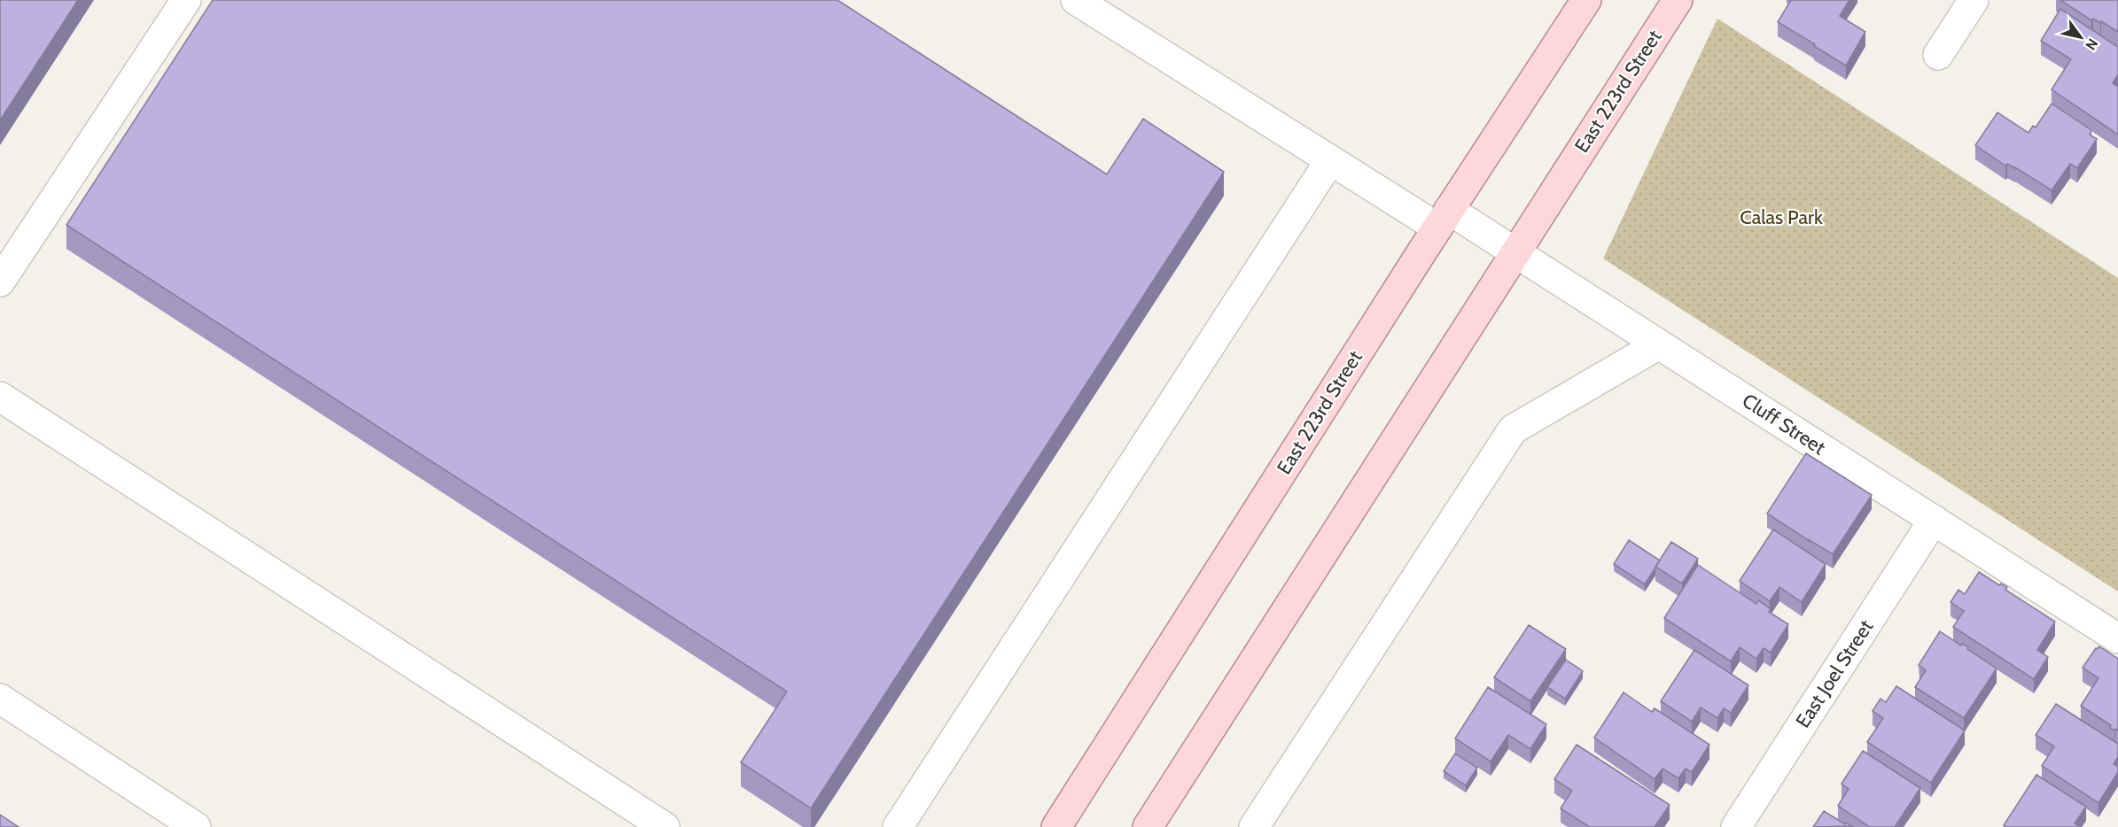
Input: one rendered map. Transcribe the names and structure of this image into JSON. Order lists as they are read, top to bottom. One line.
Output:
{"streets":{"main road":["East 223rd Street"],"street":["Cluff Street","East Joel Street"]},"crossings":[["East 223rd Street","Cluff Street"],["Cluff Street","East Joel Street"]],"parks":["Calas Park"],"north":"bottom right"}
